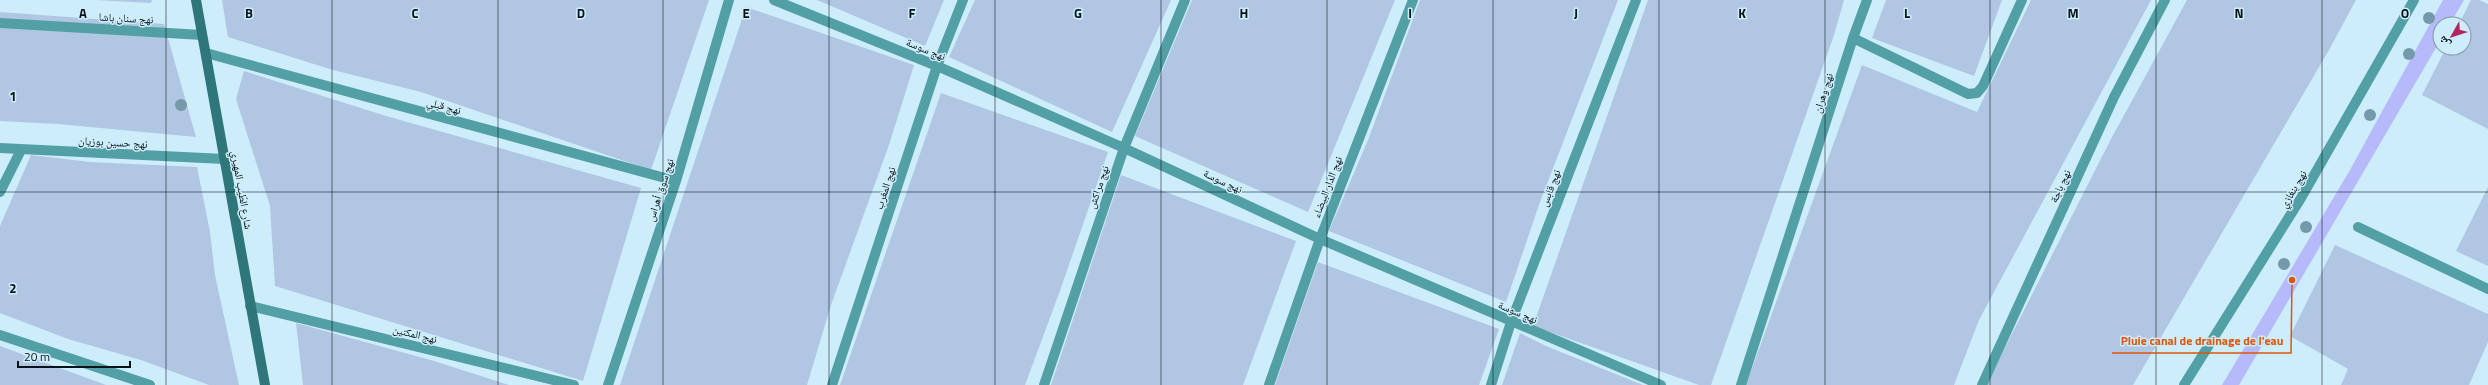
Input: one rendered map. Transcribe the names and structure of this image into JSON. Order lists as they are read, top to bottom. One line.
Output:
{"streets":{"street":["نهج سنان باشا","نهج سوسة","نهج وهران","نهج قبلي","نهج حسين بوزيان","نهج باجة","نهج مراكش","نهج الدار البيضاء","نهج المغرب","نهج قابس","نهج بنغازي","شارع الطّيب المهيري","نهج سوق أهراس","نهج المكنين"]},"crossings":[["نهج سنان باشا","شارع الطّيب المهيري"],["نهج سوسة","نهج مراكش"],["نهج سوسة","نهج الدار البيضاء"],["نهج سوسة","نهج المغرب"],["نهج سوسة","نهج قابس"],["نهج قبلي","شارع الطّيب المهيري"],["نهج قبلي","نهج سوق أهراس"],["نهج حسين بوزيان","شارع الطّيب المهيري"],["شارع الطّيب المهيري","نهج المكنين"]],"places":["Pluie canal de drainage de l'eau"],"scale_bar":"20 m","north":"bottom left","grid":{"columns":["A","B","C","D","E","F","G","H","I","J","K","L","M","N","O"],"rows":["1","2"]}}
